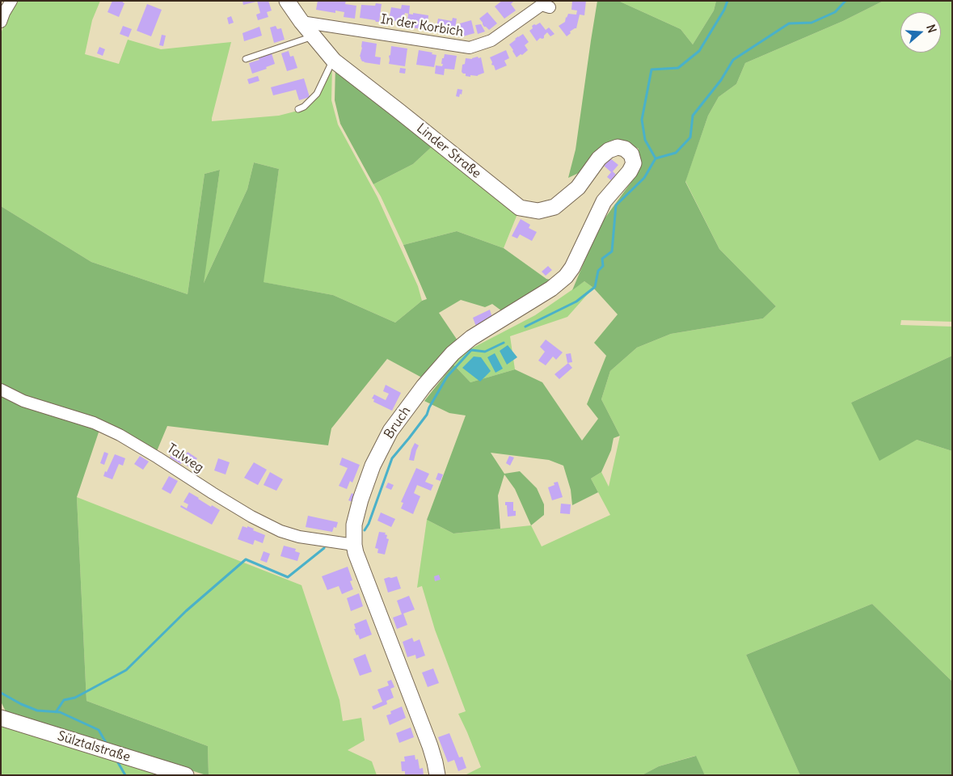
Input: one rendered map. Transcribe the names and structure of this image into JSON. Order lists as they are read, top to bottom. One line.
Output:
{"streets":{"street":["In der Korbich","Linder Straße","Bruch","Talweg","Sülztalstraße"]},"crossings":[["In der Korbich","Linder Straße"],["Linder Straße","Bruch"],["Bruch","Talweg"]],"north":"right"}
